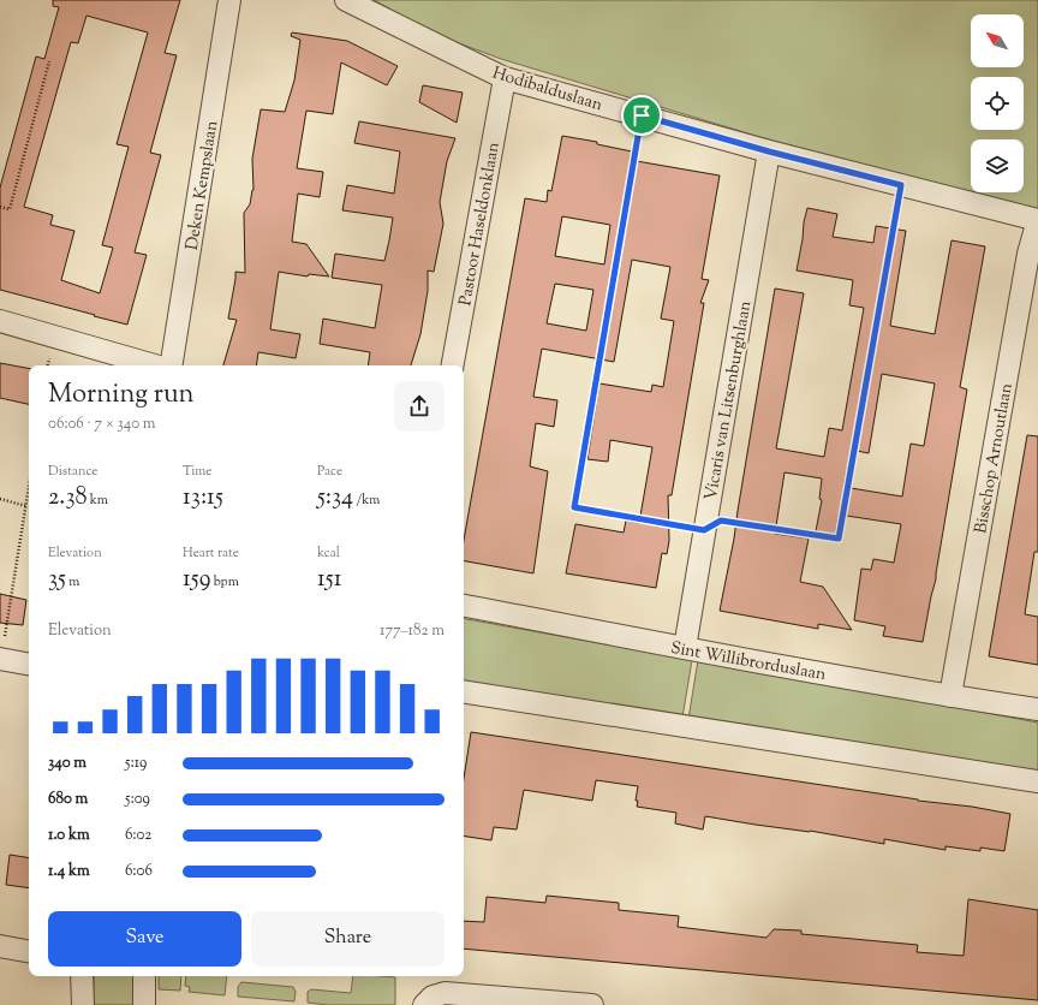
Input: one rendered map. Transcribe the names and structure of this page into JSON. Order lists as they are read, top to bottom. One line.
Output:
{"streets":{"street":["Hodibalduslaan","Deken Kempslaan","Pastoor Haseldonklaan","Vicaris van Litsenburghlaan","Bisschop Arnoutlaan","Sint Willibrorduslaan"]},"crossings":[["Hodibalduslaan","Pastoor Haseldonklaan"],["Hodibalduslaan","Vicaris van Litsenburghlaan"],["Hodibalduslaan","Bisschop Arnoutlaan"],["Vicaris van Litsenburghlaan","Sint Willibrorduslaan"],["Bisschop Arnoutlaan","Sint Willibrorduslaan"]],"north":"top left","page":{"heading":["Morning run","06:06 · 7 × 340 m"],"stats":[["Distance","2.38 km"],["Time","13:15"],["Pace","5:34 /km"],["Elevation","35 m"],["Heart rate","159 bpm"],["kcal","151"]],"chart":["Elevation","177–182 m"],"list":[{"name":"340 m","note":"5:19"},{"name":"680 m","note":"5:09"},{"name":"1.0 km","note":"6:02"},{"name":"1.4 km","note":"6:06"}],"buttons":["Save","Share"]}}
